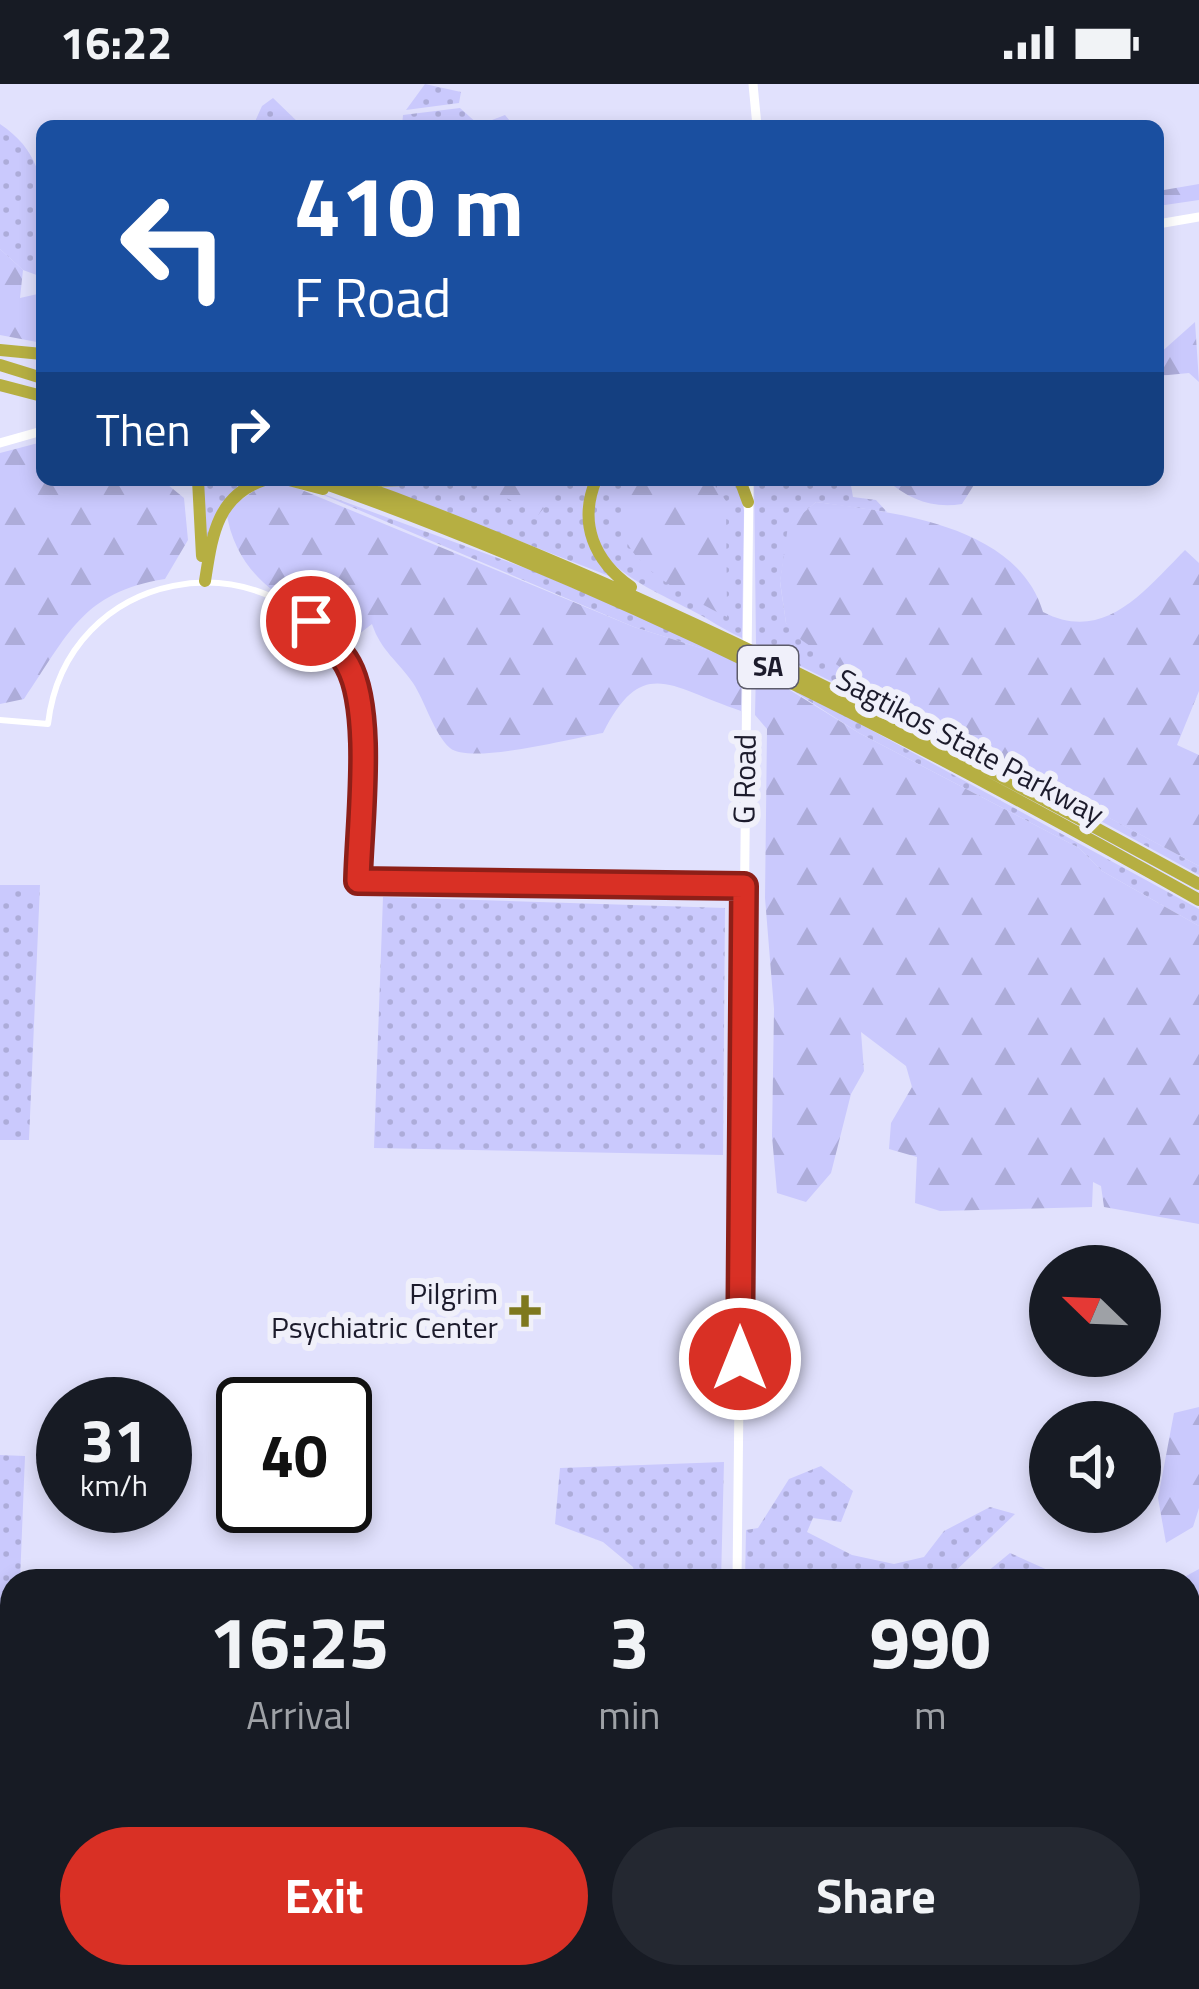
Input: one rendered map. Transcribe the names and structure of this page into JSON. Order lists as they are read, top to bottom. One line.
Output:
{"streets":{"highway":["SA","Sagtikos State Parkway"],"street":["G Road"]},"places":{"health":["Pilgrim Psychiatric Center"]},"north":"top left","page":{"status":"16:22","turn":["410 m","F Road"],"then":"Then","speed":"31 km/h","limit":"40","eta":["16:25","Arrival","3","min","990","m"],"buttons":["Exit","Share"]}}
